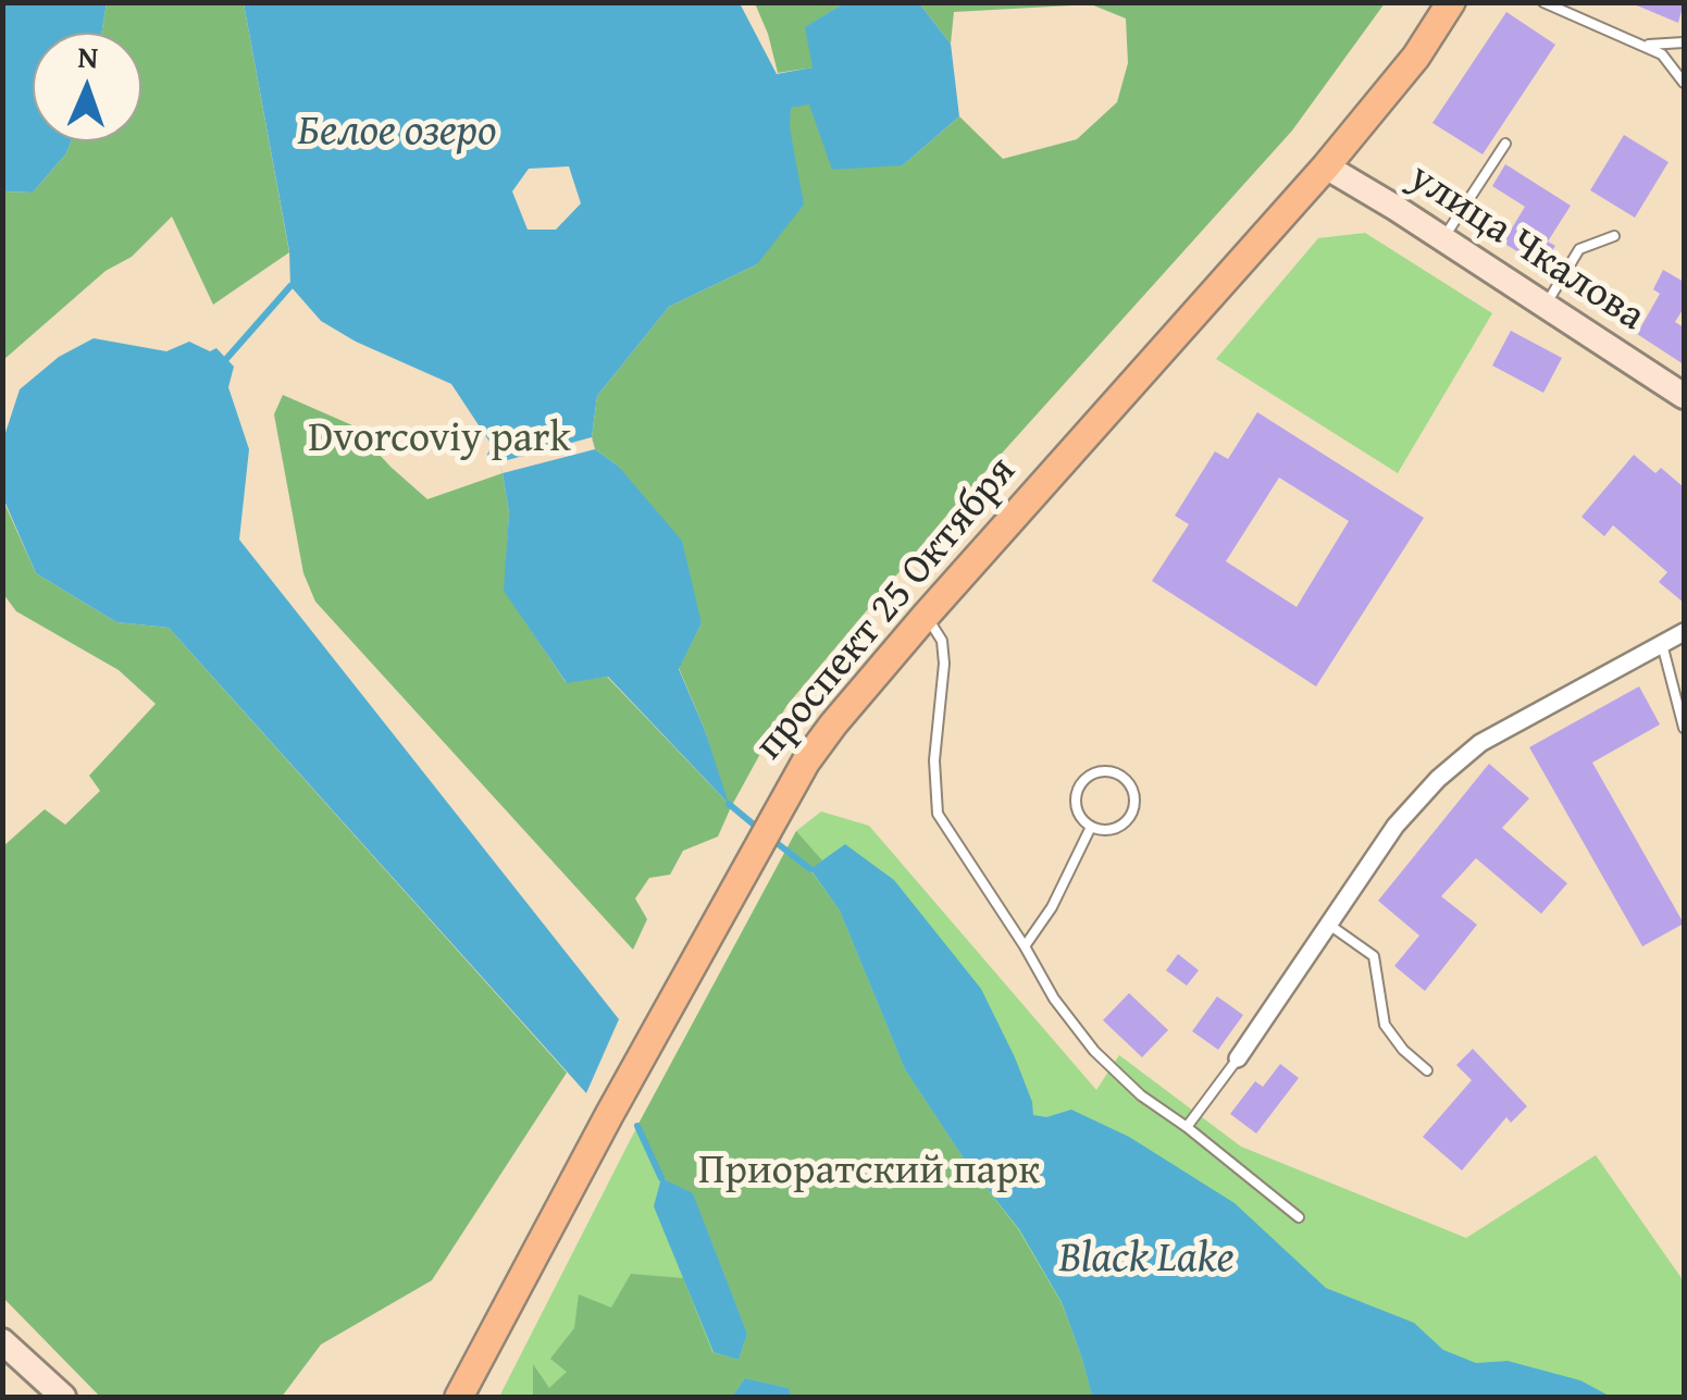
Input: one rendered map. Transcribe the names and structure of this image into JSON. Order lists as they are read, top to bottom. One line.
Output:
{"streets":{"main road":["улица Чкалова","проспект 25 Октября"]},"crossings":[["улица Чкалова","проспект 25 Октября"]],"water":["Белое озеро","Black Lake"],"parks":["Dvorcoviy park","Приоратский парк"],"north":"top"}
